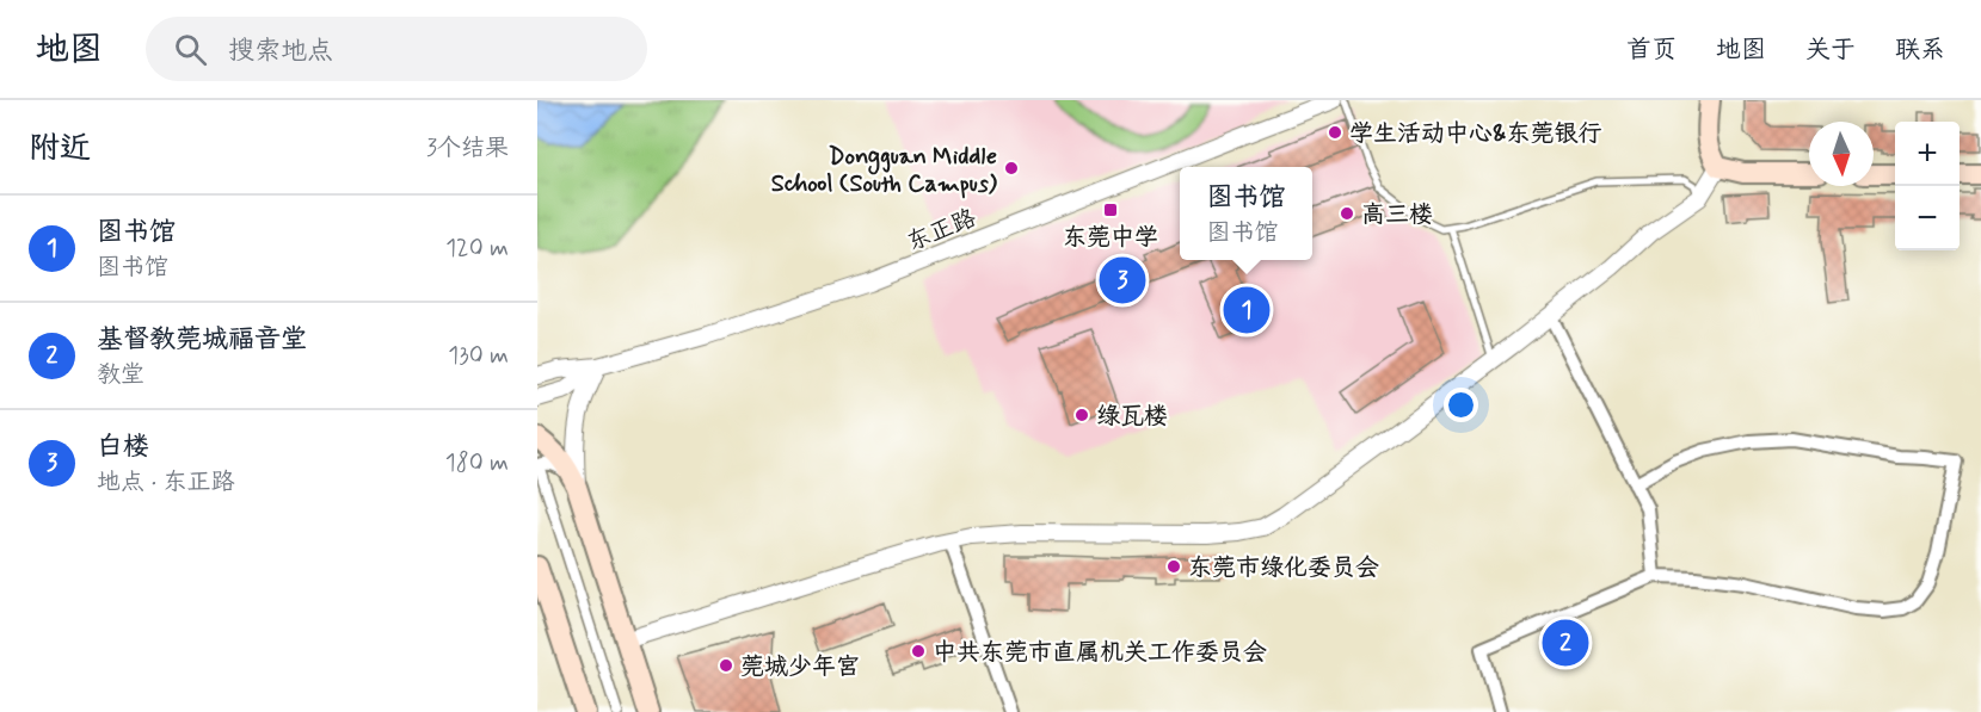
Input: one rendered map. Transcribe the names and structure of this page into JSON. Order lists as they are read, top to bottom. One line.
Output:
{"streets":{"street":["东正路"]},"places":{"other":["学生活动中心&东莞银行","Dongguan Middle School (South Campus)","高三楼","绿瓦楼","东莞市绿化委员会","中共东莞市直属机关工作委员会","莞城少年宫"],"transit":["东莞中学"]},"north":"bottom","page":{"header":"地图","search":"搜索地点","nav":["首页","地图","关于","联系"],"heading":["附近","3个结果"],"map_buttons":["+","−"],"popup":["图书馆","图书馆"],"list":[{"mark":"1","name":"图书馆","note":"图书馆","value":"120 m"},{"mark":"2","name":"基督教莞城福音堂","note":"教堂","value":"130 m"},{"mark":"3","name":"白楼","note":"地点 · 东正路","value":"180 m"}],"pins":["3","1","2"]}}
